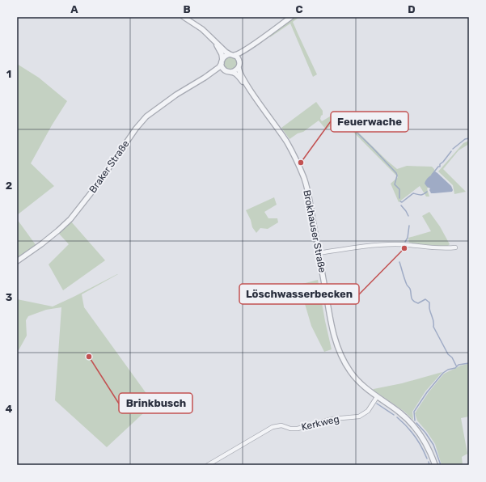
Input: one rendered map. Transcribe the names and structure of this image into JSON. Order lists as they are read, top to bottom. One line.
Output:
{"streets":{"street":["Braker Straße","Brokhauser Straße","Kerkweg"]},"crossings":[["Braker Straße","Brokhauser Straße"],["Brokhauser Straße","Kerkweg"]],"places":["Feuerwache","Löschwasserbecken","Brinkbusch"],"grid":{"columns":["A","B","C","D"],"rows":["1","2","3","4"]}}
